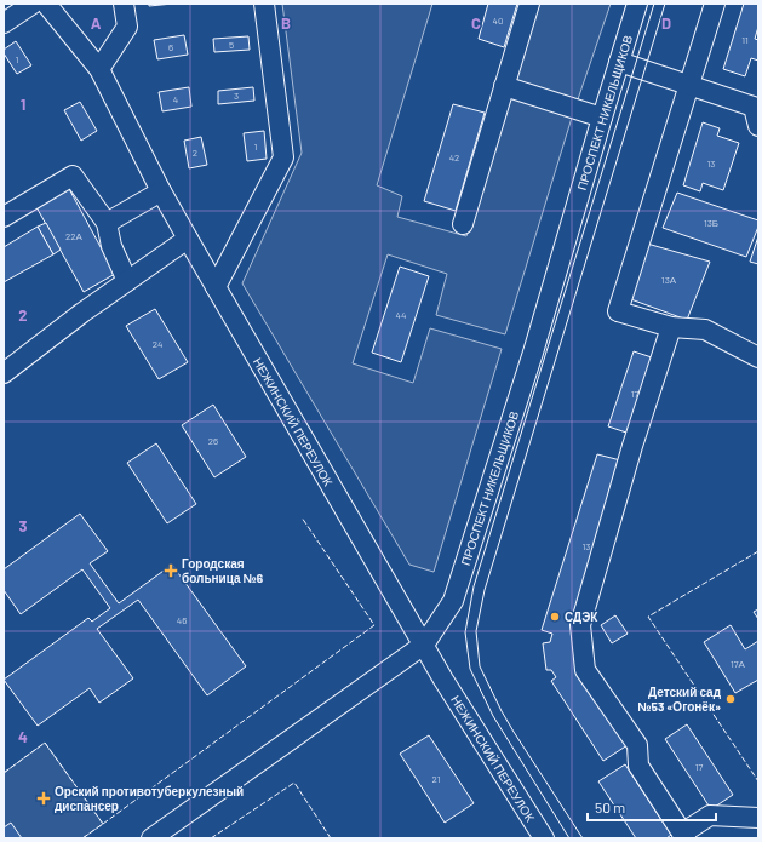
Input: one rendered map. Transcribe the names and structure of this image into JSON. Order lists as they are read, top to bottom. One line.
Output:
{"streets":{"street":["ПРОСПЕКТ НИКЕЛЬЩИКОВ","НЕЖИНСКИЙ ПЕРЕУЛОК"]},"crossings":[["ПРОСПЕКТ НИКЕЛЬЩИКОВ","НЕЖИНСКИЙ ПЕРЕУЛОК"]],"places":{"health":["Городская больница №6","Орский противотуберкулезный диспансер"],"other":["СДЭК","Детский сад №53 «Огонёк»"]},"house_numbers":["40","11","5","6","1","3","4","1","2","42","13","13Б","22А","13А","44","24","17","26","13","46","17А","17","21"],"scale_bar":"50 m","grid":{"columns":["A","B","C","D"],"rows":["1","2","3","4"]}}
